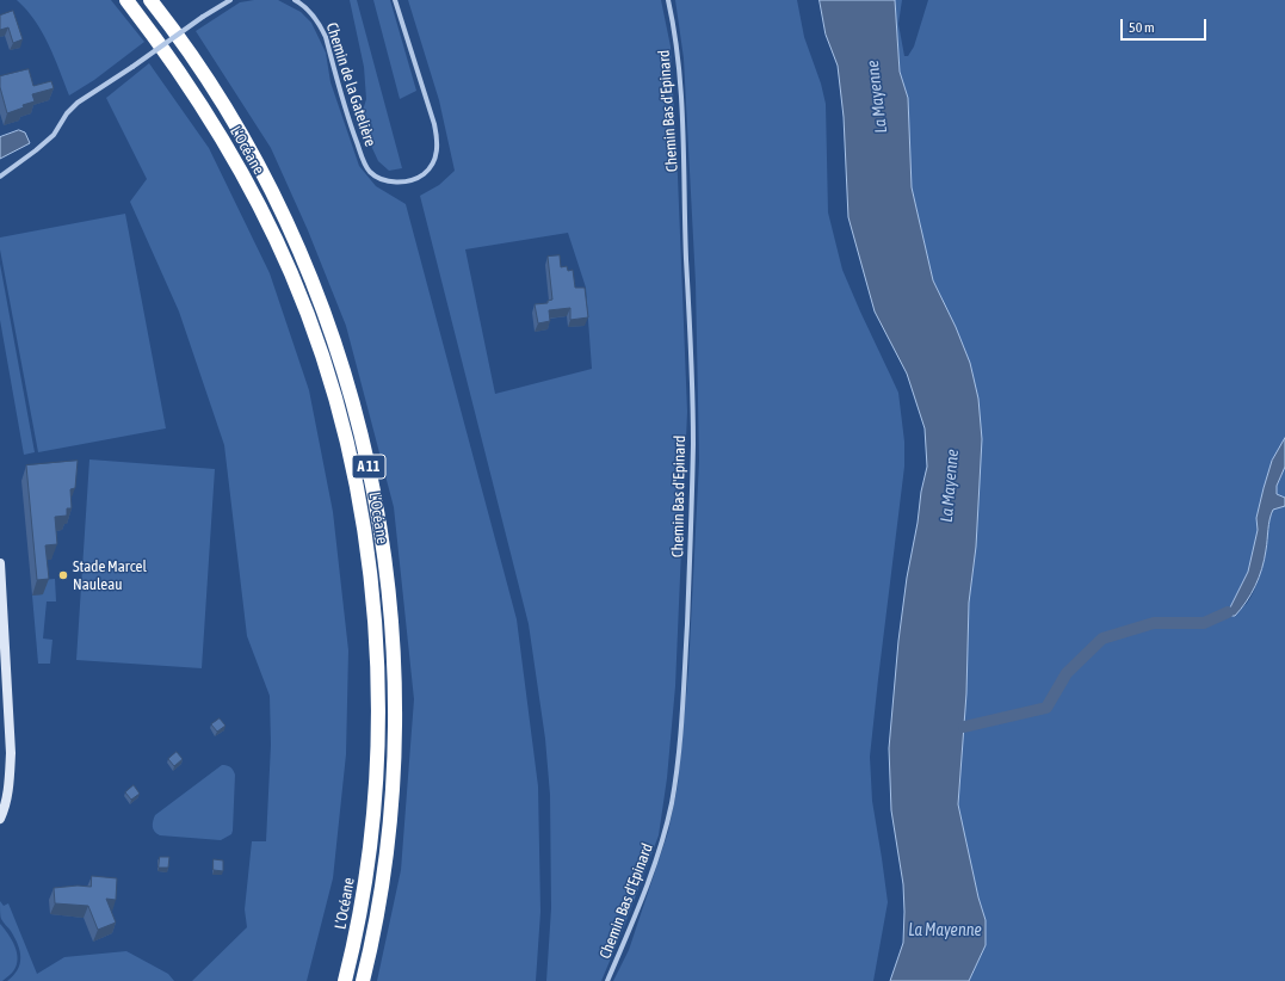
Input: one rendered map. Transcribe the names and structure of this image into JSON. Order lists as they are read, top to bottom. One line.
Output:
{"streets":{"highway":["L’Océane","A 11"],"street":["Chemin de la Gatelière","Chemin Bas d'Epinard"]},"water":["La Mayenne"],"places":["Stade Marcel Nauleau"],"scale_bar":"50 m"}
